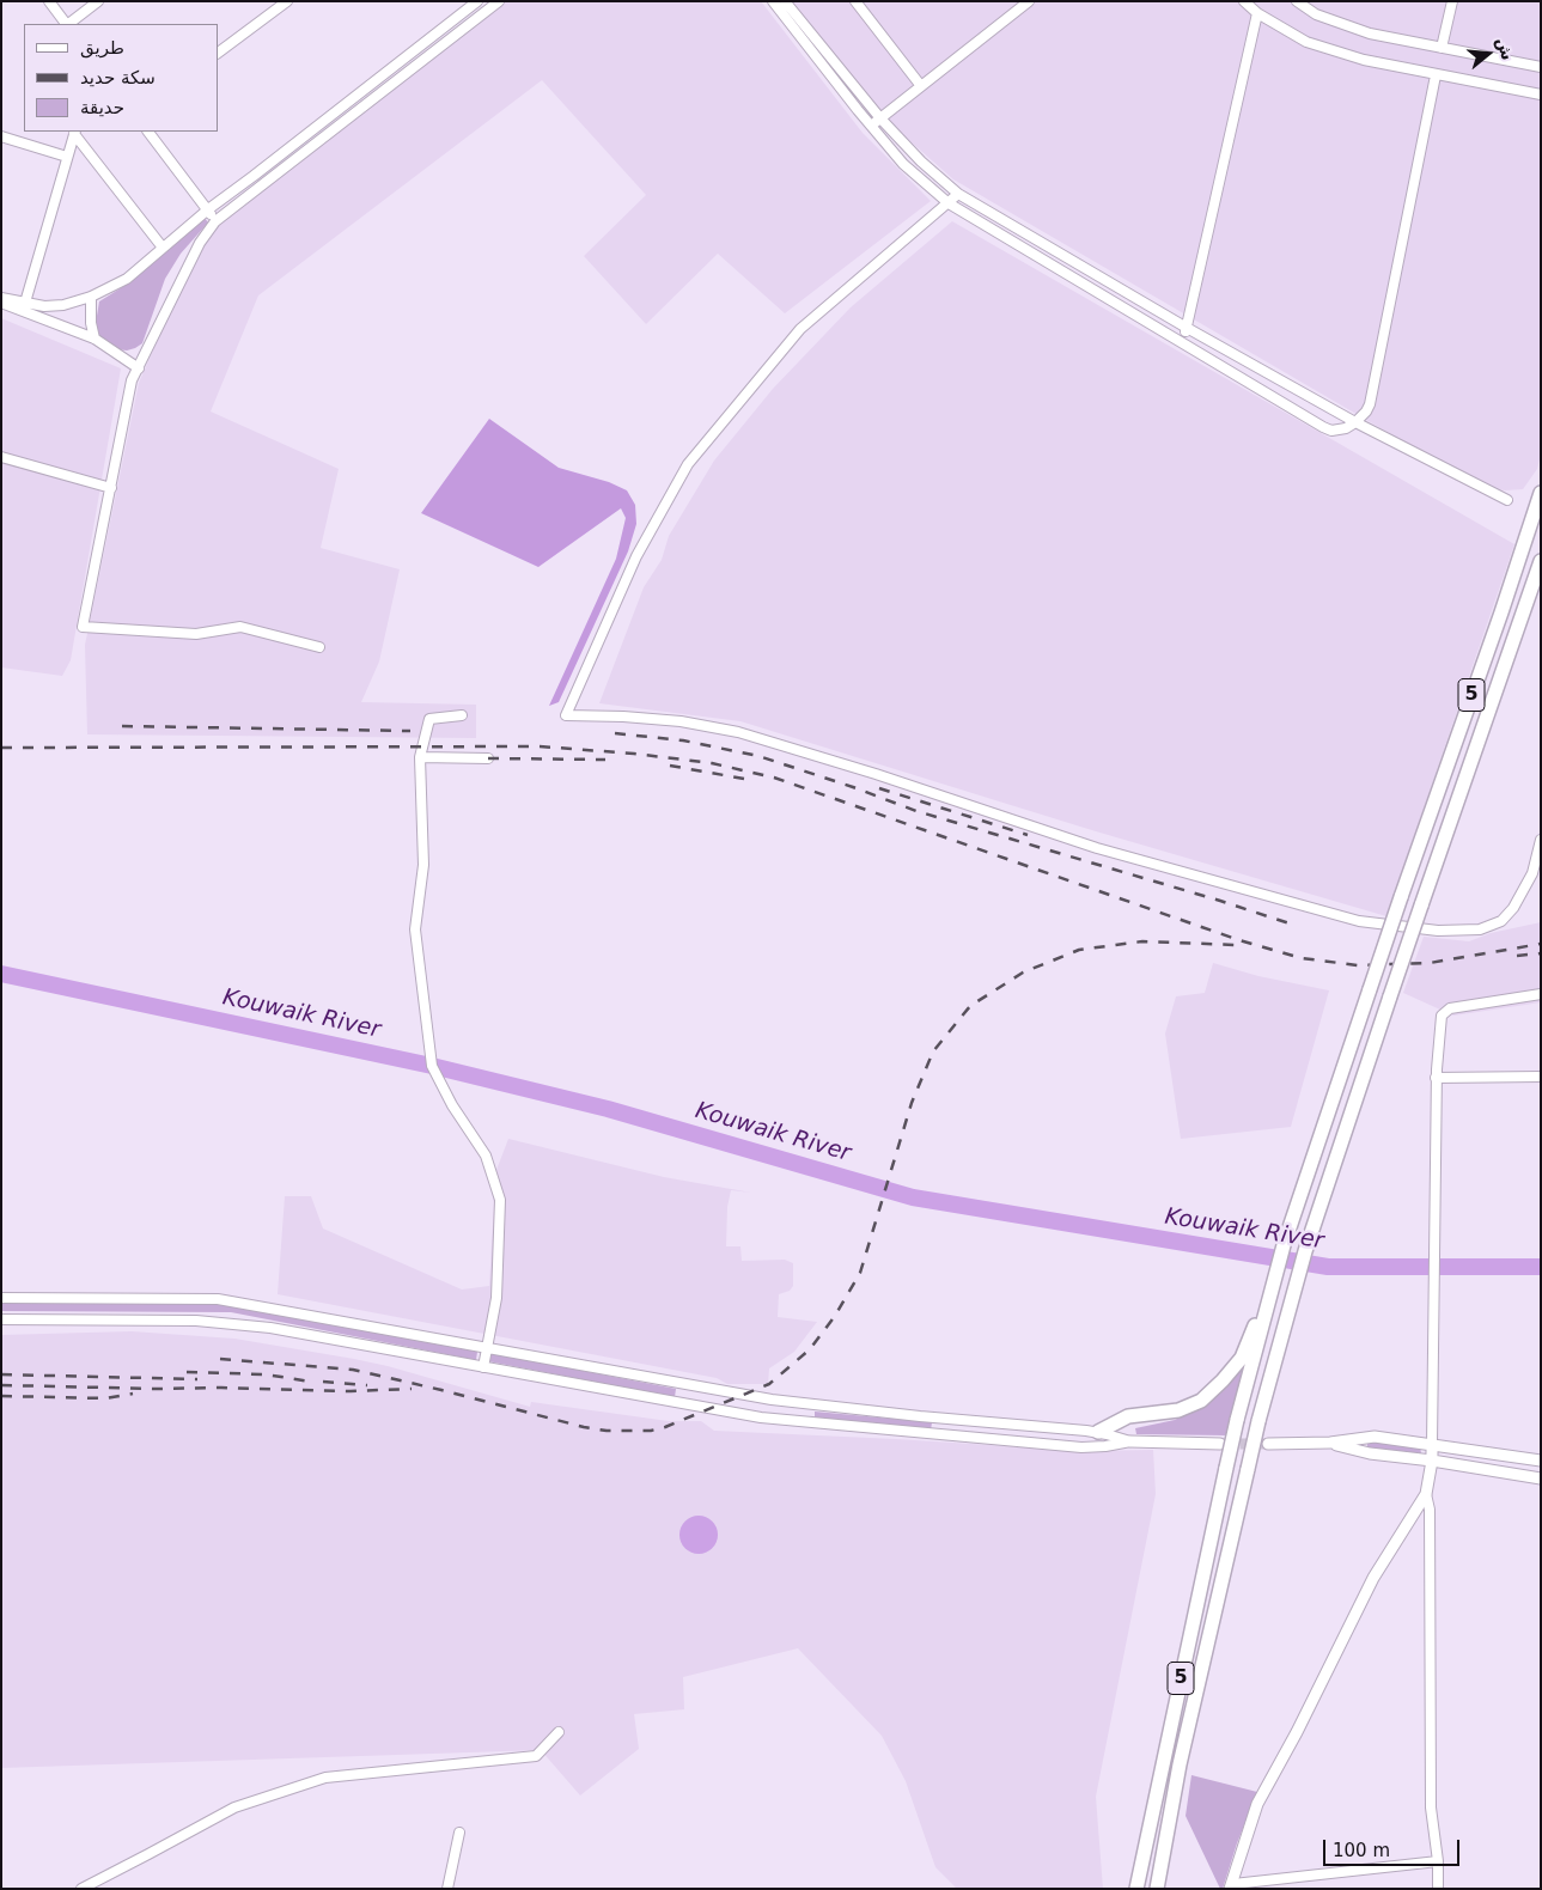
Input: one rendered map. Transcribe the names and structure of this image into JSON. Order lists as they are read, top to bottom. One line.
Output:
{"streets":{"highway":["5"]},"water":["Kouwaik River"],"legend":["طريق","سكة حديد","حديقة"],"scale_bar":"100 m","north":"right"}
